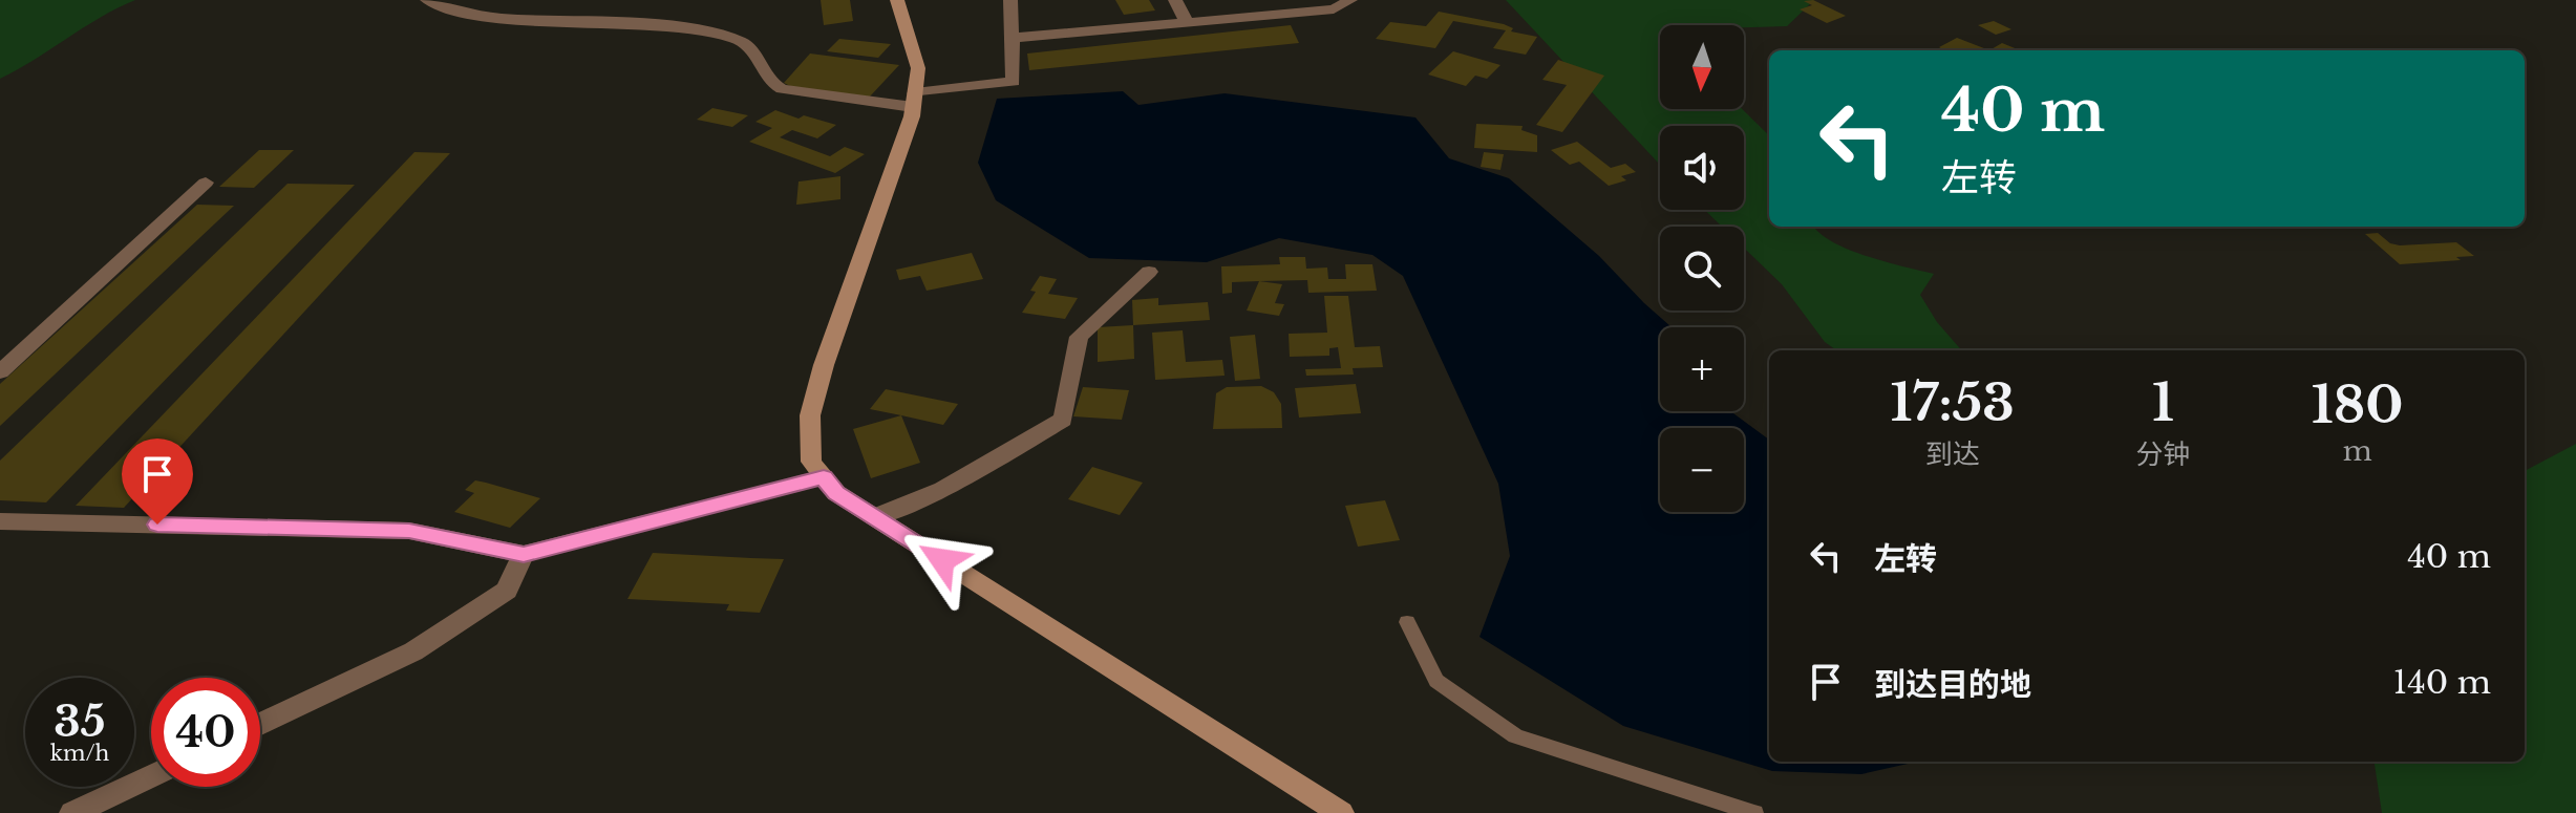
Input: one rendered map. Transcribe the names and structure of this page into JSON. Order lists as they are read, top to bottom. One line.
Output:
{"north":"bottom","page":{"map_buttons":["+","−"],"turn":["40 m","左转"],"eta":["17:53","到达","1","分钟","180","m"],"list":[{"name":"左转","value":"40 m"},{"name":"到达目的地","value":"140 m"}],"speed":"35 km/h","limit":"40"}}
